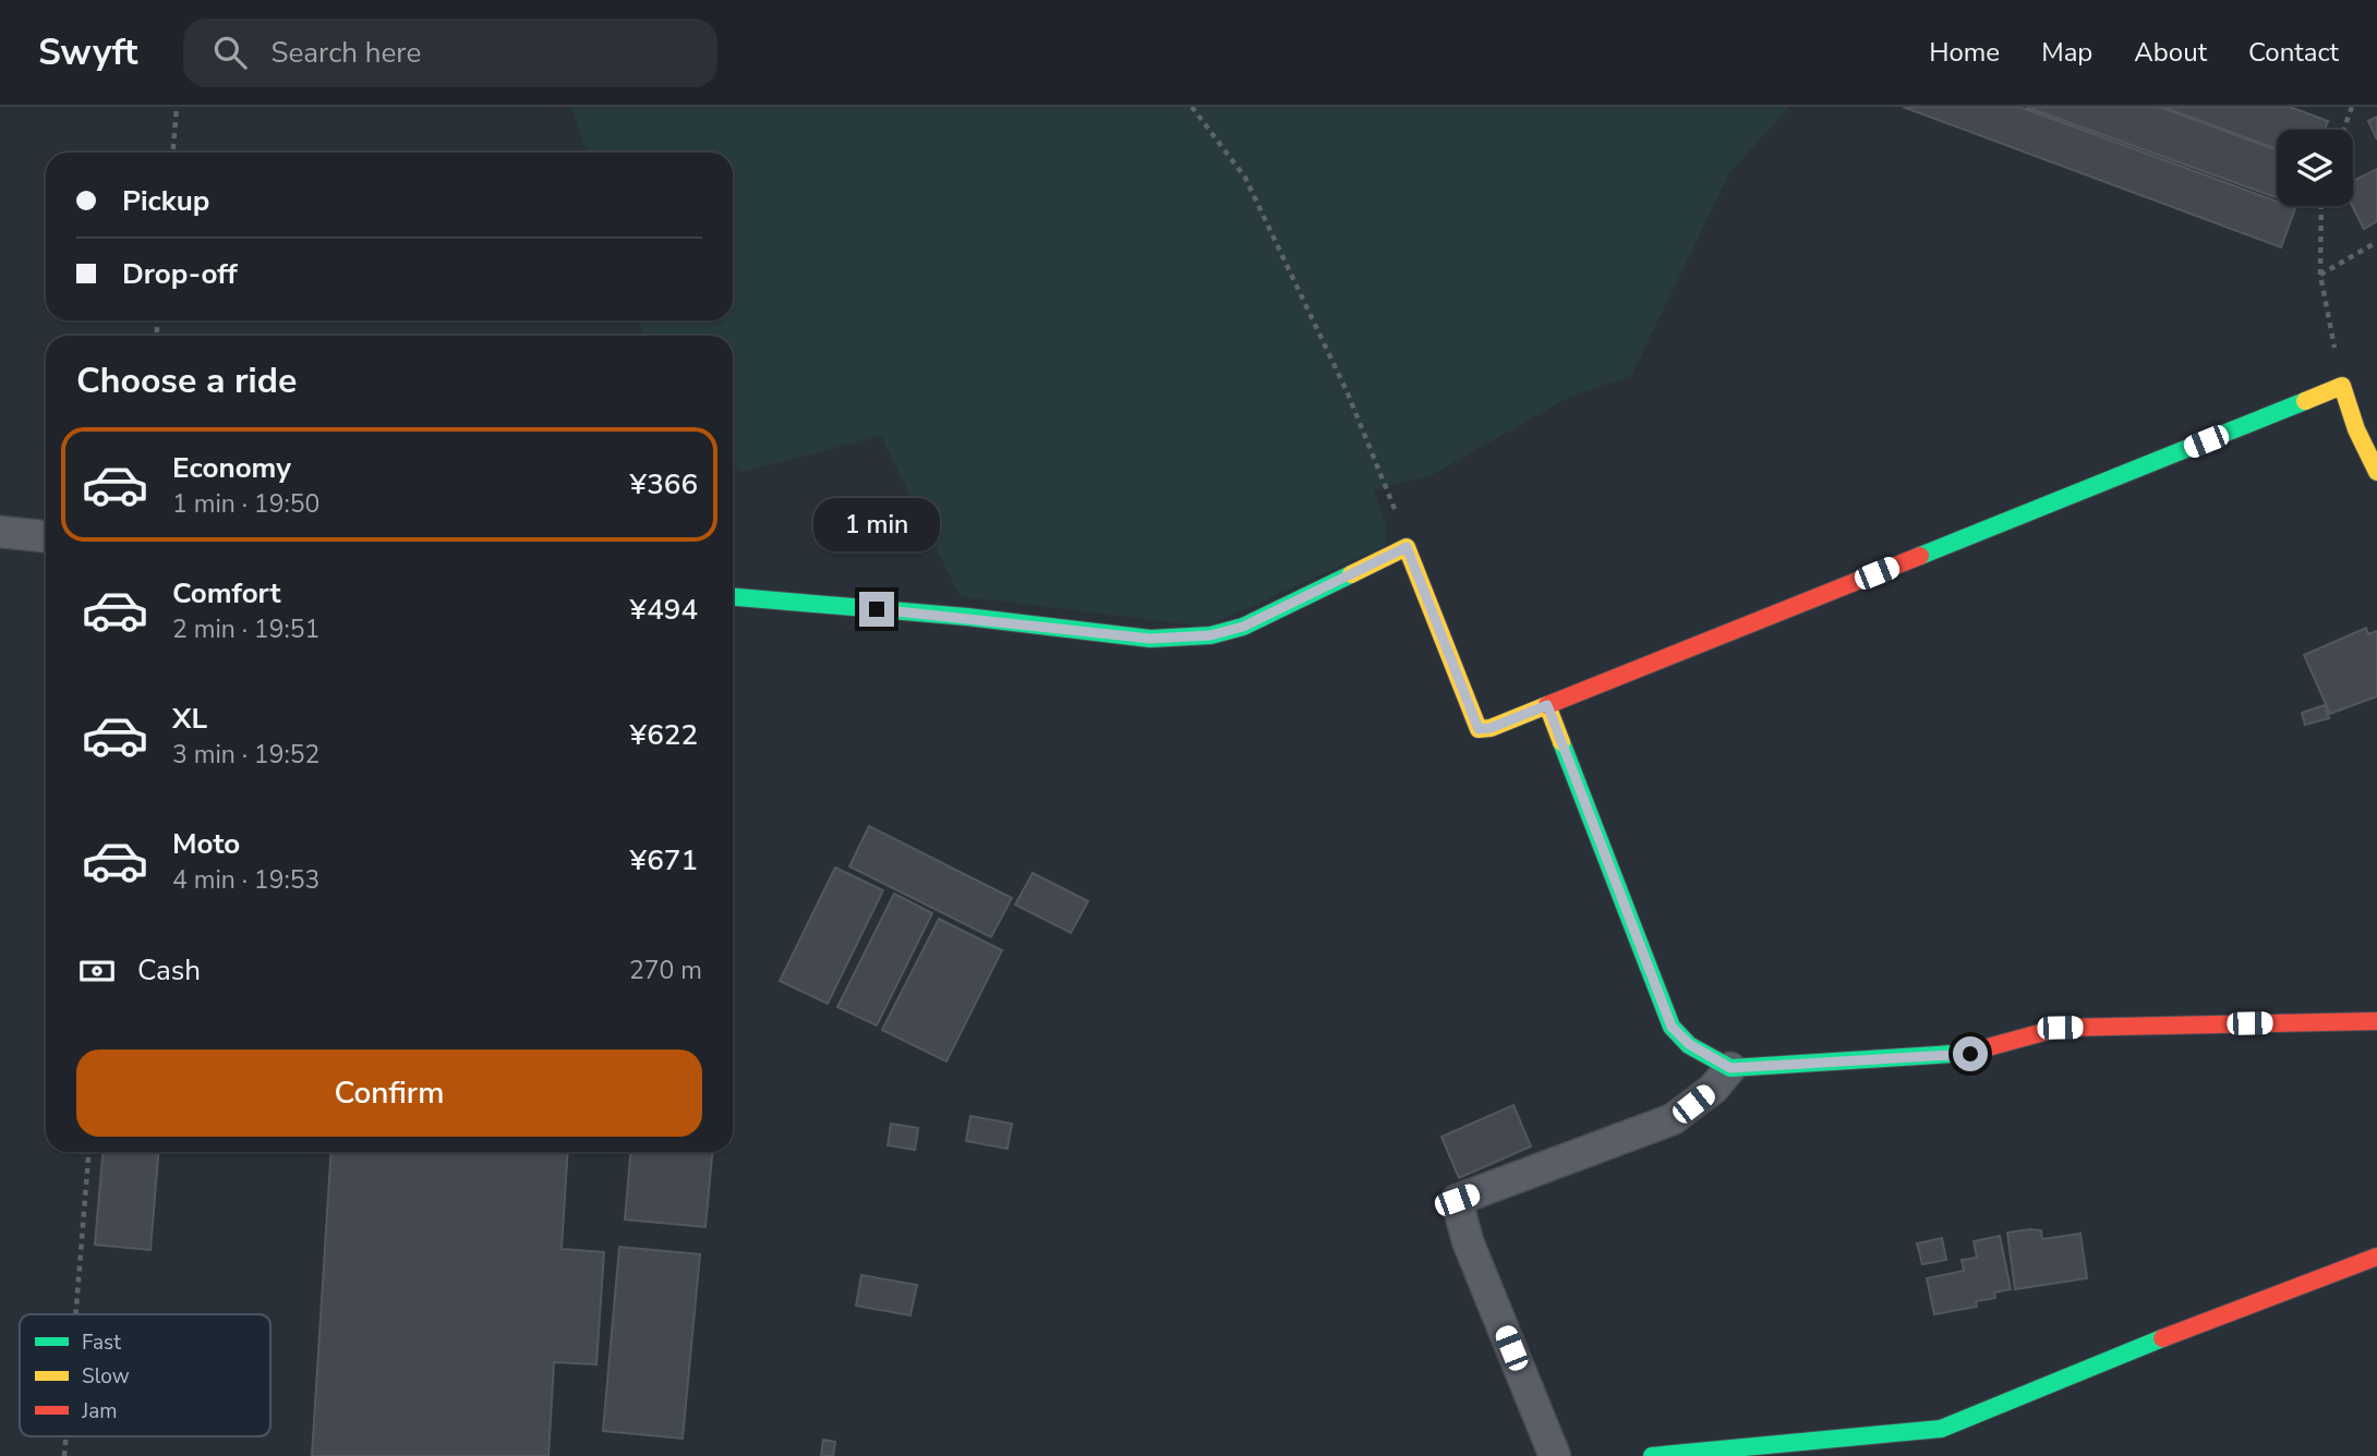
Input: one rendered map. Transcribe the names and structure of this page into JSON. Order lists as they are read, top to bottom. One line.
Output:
{"legend":["Fast","Slow","Jam"],"page":{"header":"Swyft","search":"Search here","nav":["Home","Map","About","Contact"],"banner":["Pickup","Drop-off"],"heading":"Choose a ride","list":[{"name":"Economy","note":"1 min · 19:50","value":"¥366"},{"name":"Comfort","note":"2 min · 19:51","value":"¥494"},{"name":"XL","note":"3 min · 19:52","value":"¥622"},{"name":"Moto","note":"4 min · 19:53","value":"¥671"}],"bubble":"1 min","pay":["Cash","270 m"],"buttons":"Confirm"}}
